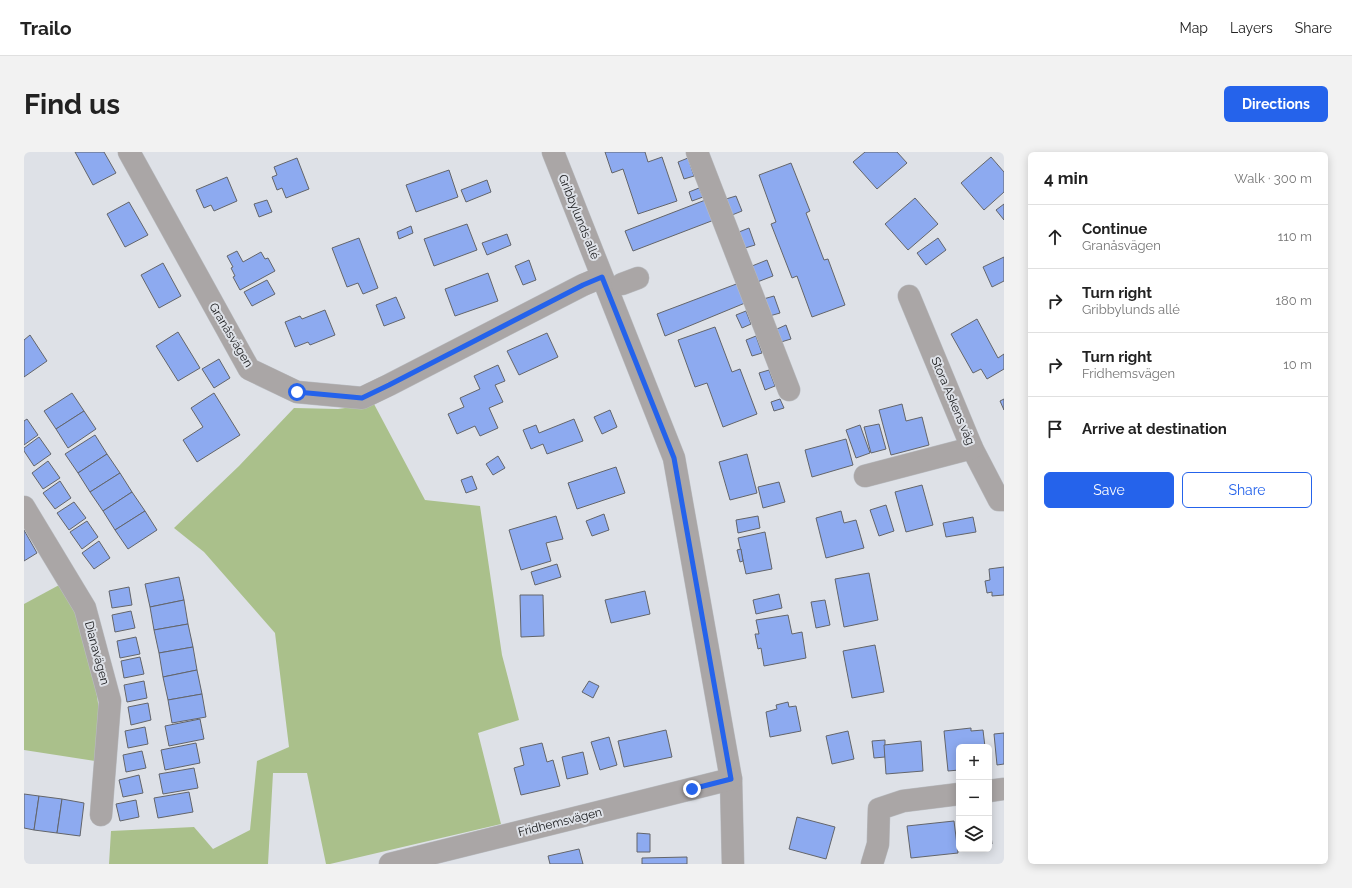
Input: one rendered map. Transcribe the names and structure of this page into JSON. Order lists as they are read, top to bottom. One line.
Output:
{"streets":{"street":["Gribbylunds allé","Granåsvägen","Stora Askens väg","Dianavägen","Fridhemsvägen"]},"crossings":[["Gribbylunds allé","Granåsvägen"],["Gribbylunds allé","Fridhemsvägen"]],"page":{"header":"Trailo","nav":["Map","Layers","Share"],"buttons":["Directions",["Save","Share"]],"title":"Find us","heading":["4 min","Walk · 300 m"],"list":[["Continue","Granåsvägen","110 m"],["Turn right","Gribbylunds allé","180 m"],["Turn right","Fridhemsvägen","10 m"],"Arrive at destination"],"map_buttons":["+","−"]}}
